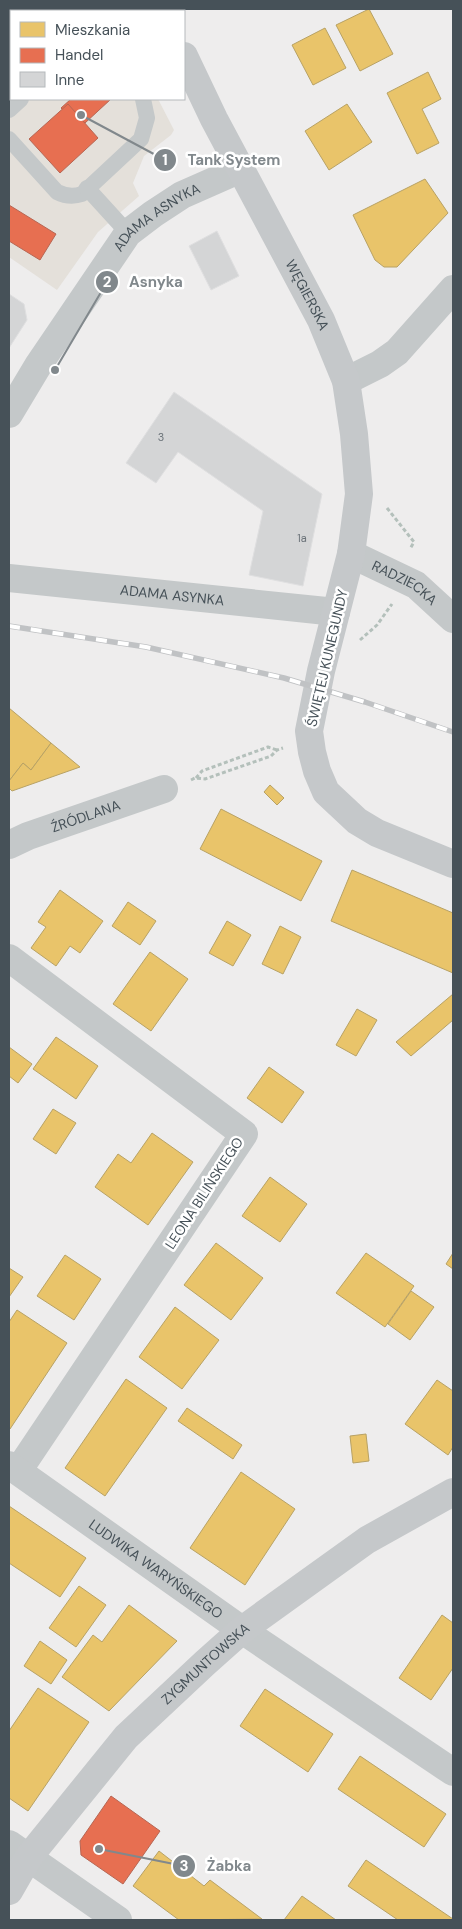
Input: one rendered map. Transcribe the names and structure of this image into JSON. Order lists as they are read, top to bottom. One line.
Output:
{"streets":{"main road":["WĘGIERSKA","ŚWIĘTEJ KUNEGUNDY","ZYGMUNTOWSKA"],"street":["ADAMA ASNYKA","RADZIECKA","ADAMA ASYNKA","ŹRÓDLANA","LEONA BILIŃSKIEGO","LUDWIKA WARYŃSKIEGO"]},"crossings":[["ADAMA ASNYKA","WĘGIERSKA"],["WĘGIERSKA","RADZIECKA"],["WĘGIERSKA","ŚWIĘTEJ KUNEGUNDY"],["RADZIECKA","ŚWIĘTEJ KUNEGUNDY"],["ADAMA ASYNKA","ŚWIĘTEJ KUNEGUNDY"],["LEONA BILIŃSKIEGO","LUDWIKA WARYŃSKIEGO"],["LUDWIKA WARYŃSKIEGO","ZYGMUNTOWSKA"]],"places":["Tank System","Asnyka","Żabka"],"house_numbers":["3","1a"],"legend":["Mieszkania","Handel","Inne"]}
